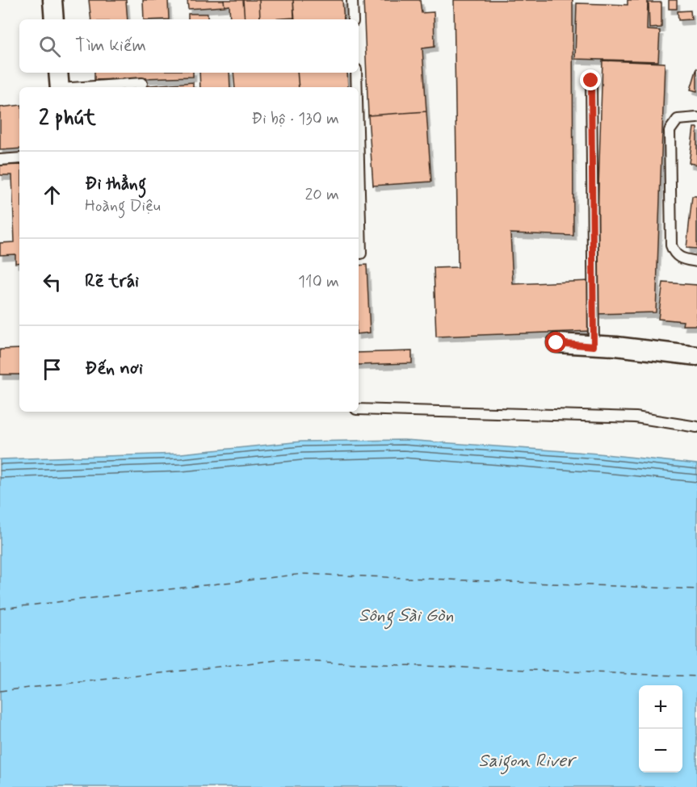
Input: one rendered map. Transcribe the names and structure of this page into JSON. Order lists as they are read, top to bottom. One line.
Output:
{"water":["Sông Sài Gòn","Saigon River"],"page":{"search":"Tìm kiếm","heading":["2 phút","Đi bộ · 130 m"],"list":[["Đi thẳng","Hoàng Diệu","20 m"],["Rẽ trái","110 m"],"Đến nơi"],"map_buttons":["+","−"]}}
